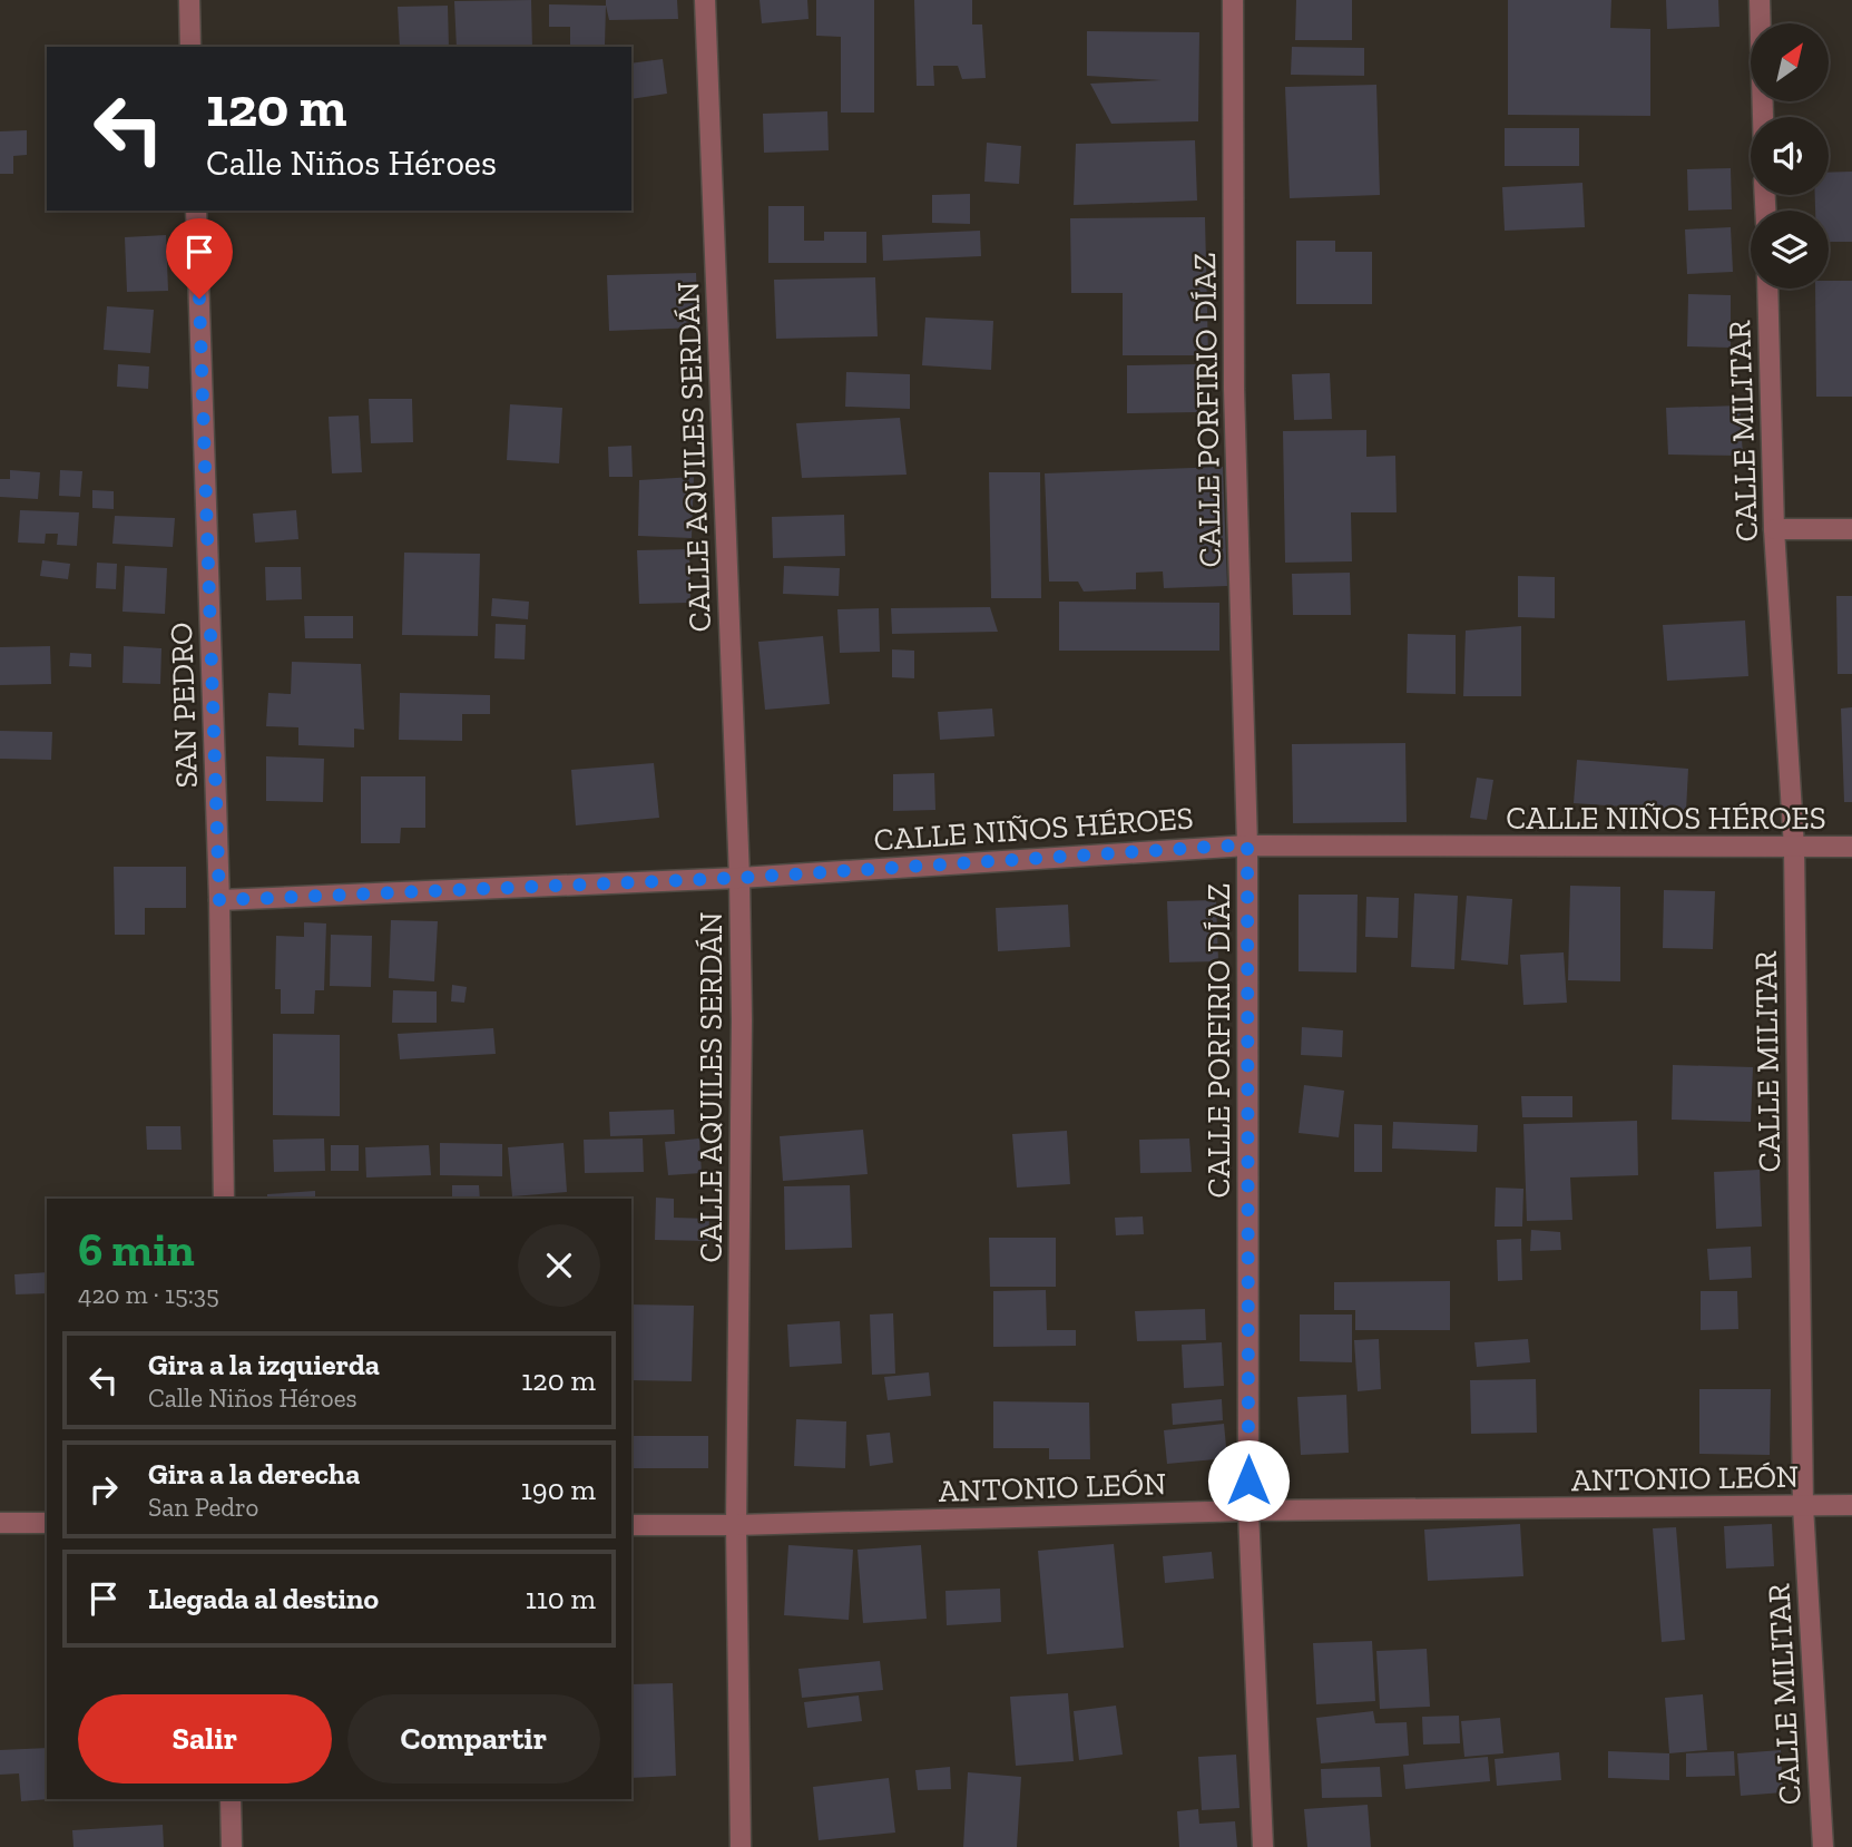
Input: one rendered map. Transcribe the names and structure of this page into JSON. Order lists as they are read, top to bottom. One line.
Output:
{"streets":{"street":["CALLE PORFIRIO DÍAZ","CALLE MILITAR","CALLE AQUILES SERDÁN","SAN PEDRO","CALLE NIÑOS HÉROES","ANTONIO LEÓN"]},"crossings":[["CALLE PORFIRIO DÍAZ","CALLE NIÑOS HÉROES"],["CALLE PORFIRIO DÍAZ","ANTONIO LEÓN"],["CALLE MILITAR","CALLE NIÑOS HÉROES"],["CALLE MILITAR","ANTONIO LEÓN"],["CALLE AQUILES SERDÁN","CALLE NIÑOS HÉROES"],["CALLE AQUILES SERDÁN","ANTONIO LEÓN"],["SAN PEDRO","CALLE NIÑOS HÉROES"]],"north":"top right","page":{"turn":["120 m","Calle Niños Héroes"],"heading":["6 min","420 m · 15:35"],"list":[{"name":"Gira a la izquierda","note":"Calle Niños Héroes","value":"120 m"},{"name":"Gira a la derecha","note":"San Pedro","value":"190 m"},{"name":"Llegada al destino","value":"110 m"}],"buttons":["Salir","Compartir"]}}
